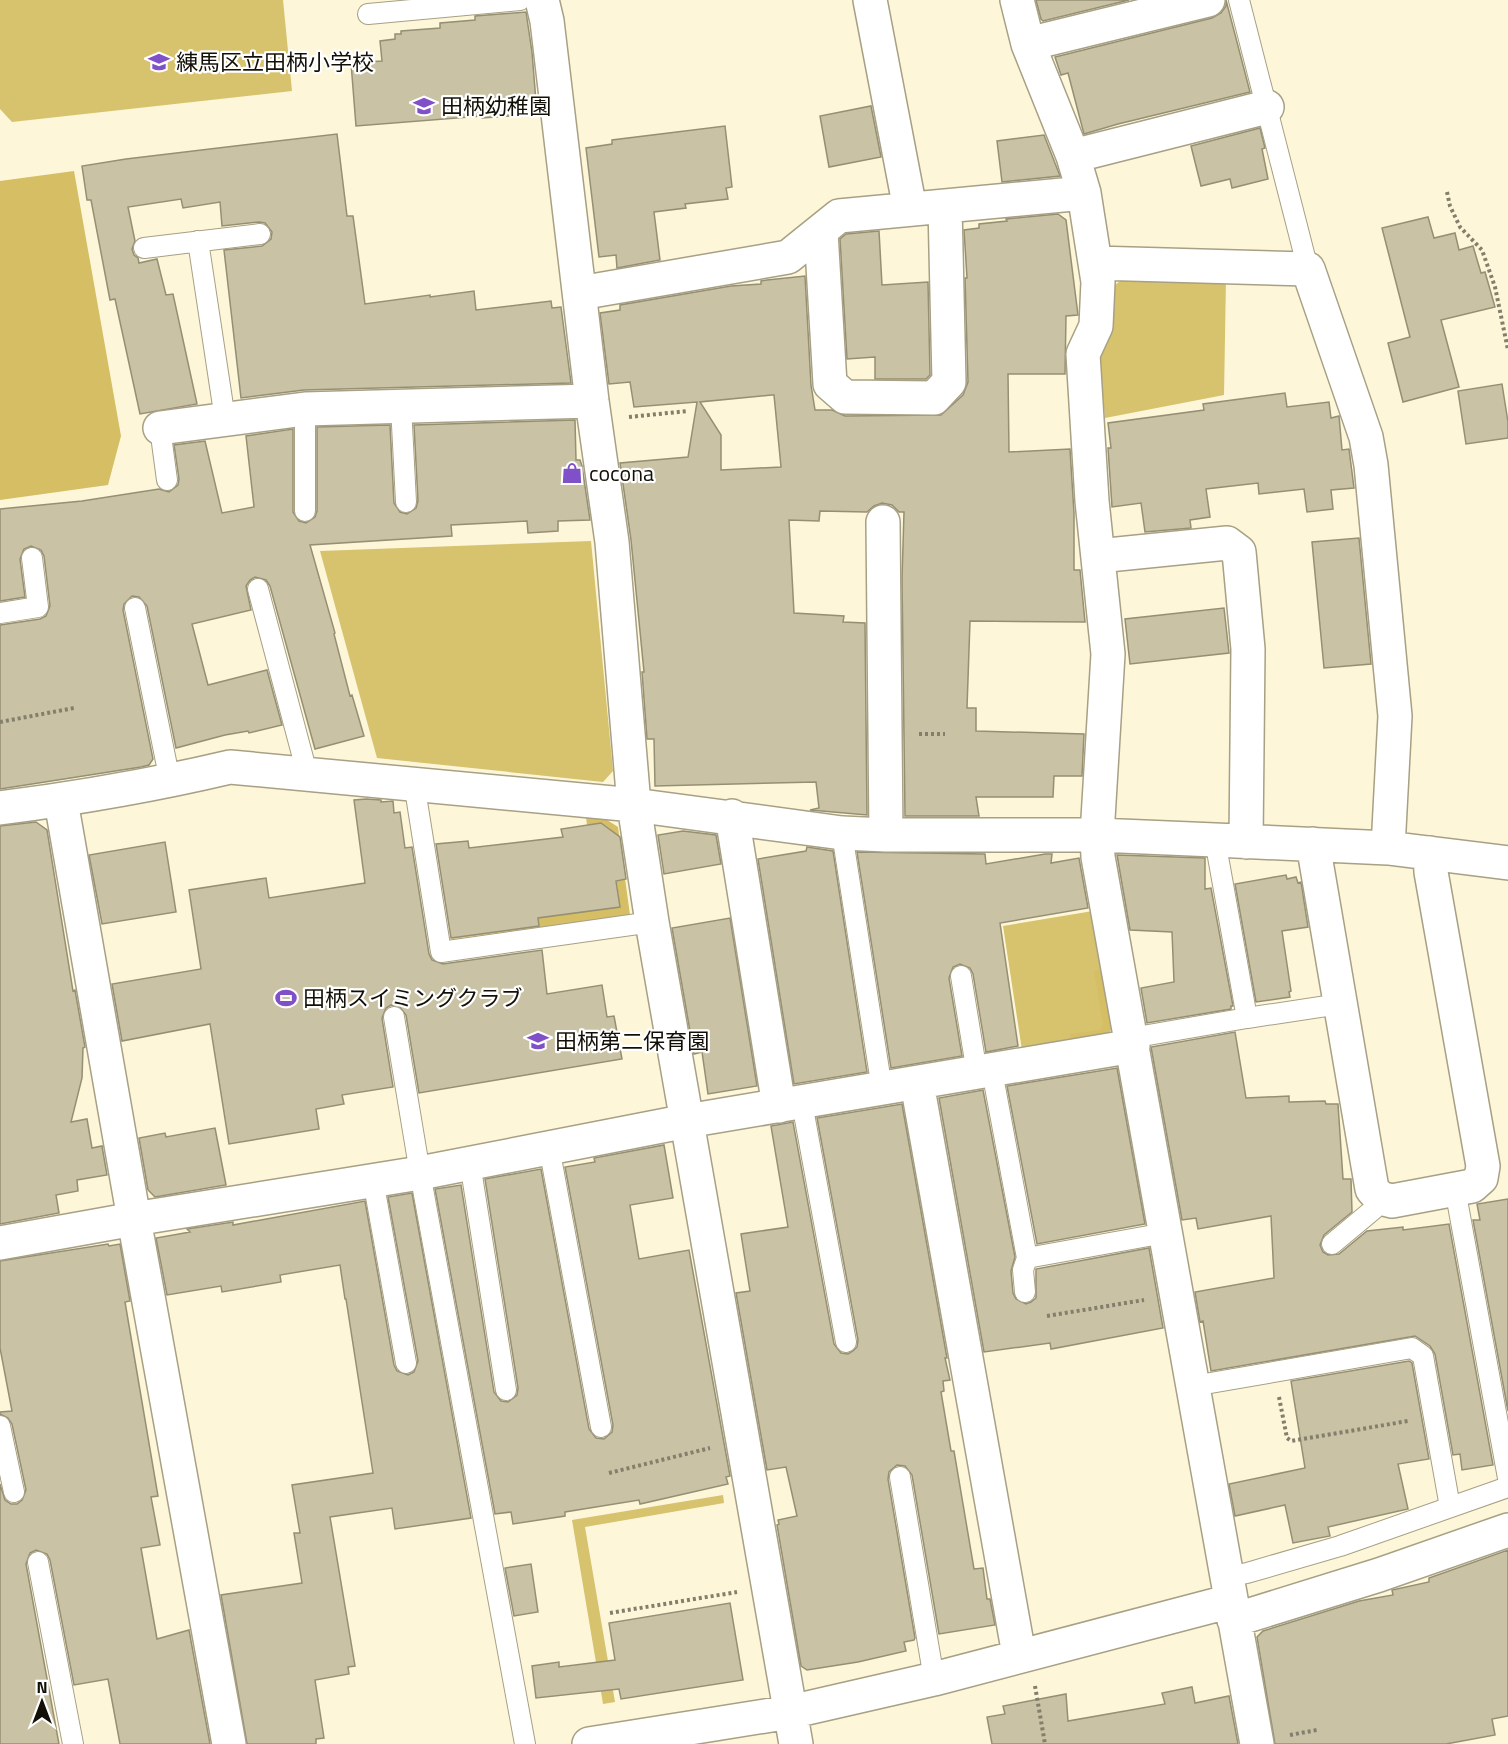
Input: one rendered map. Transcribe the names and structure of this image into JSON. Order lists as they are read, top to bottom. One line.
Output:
{"places":{"school or university":["練馬区立田柄小学校","田柄幼稚園","田柄第二保育園"],"shop":["cocona"],"sports":["田柄スイミングクラブ"]},"north":"top"}
